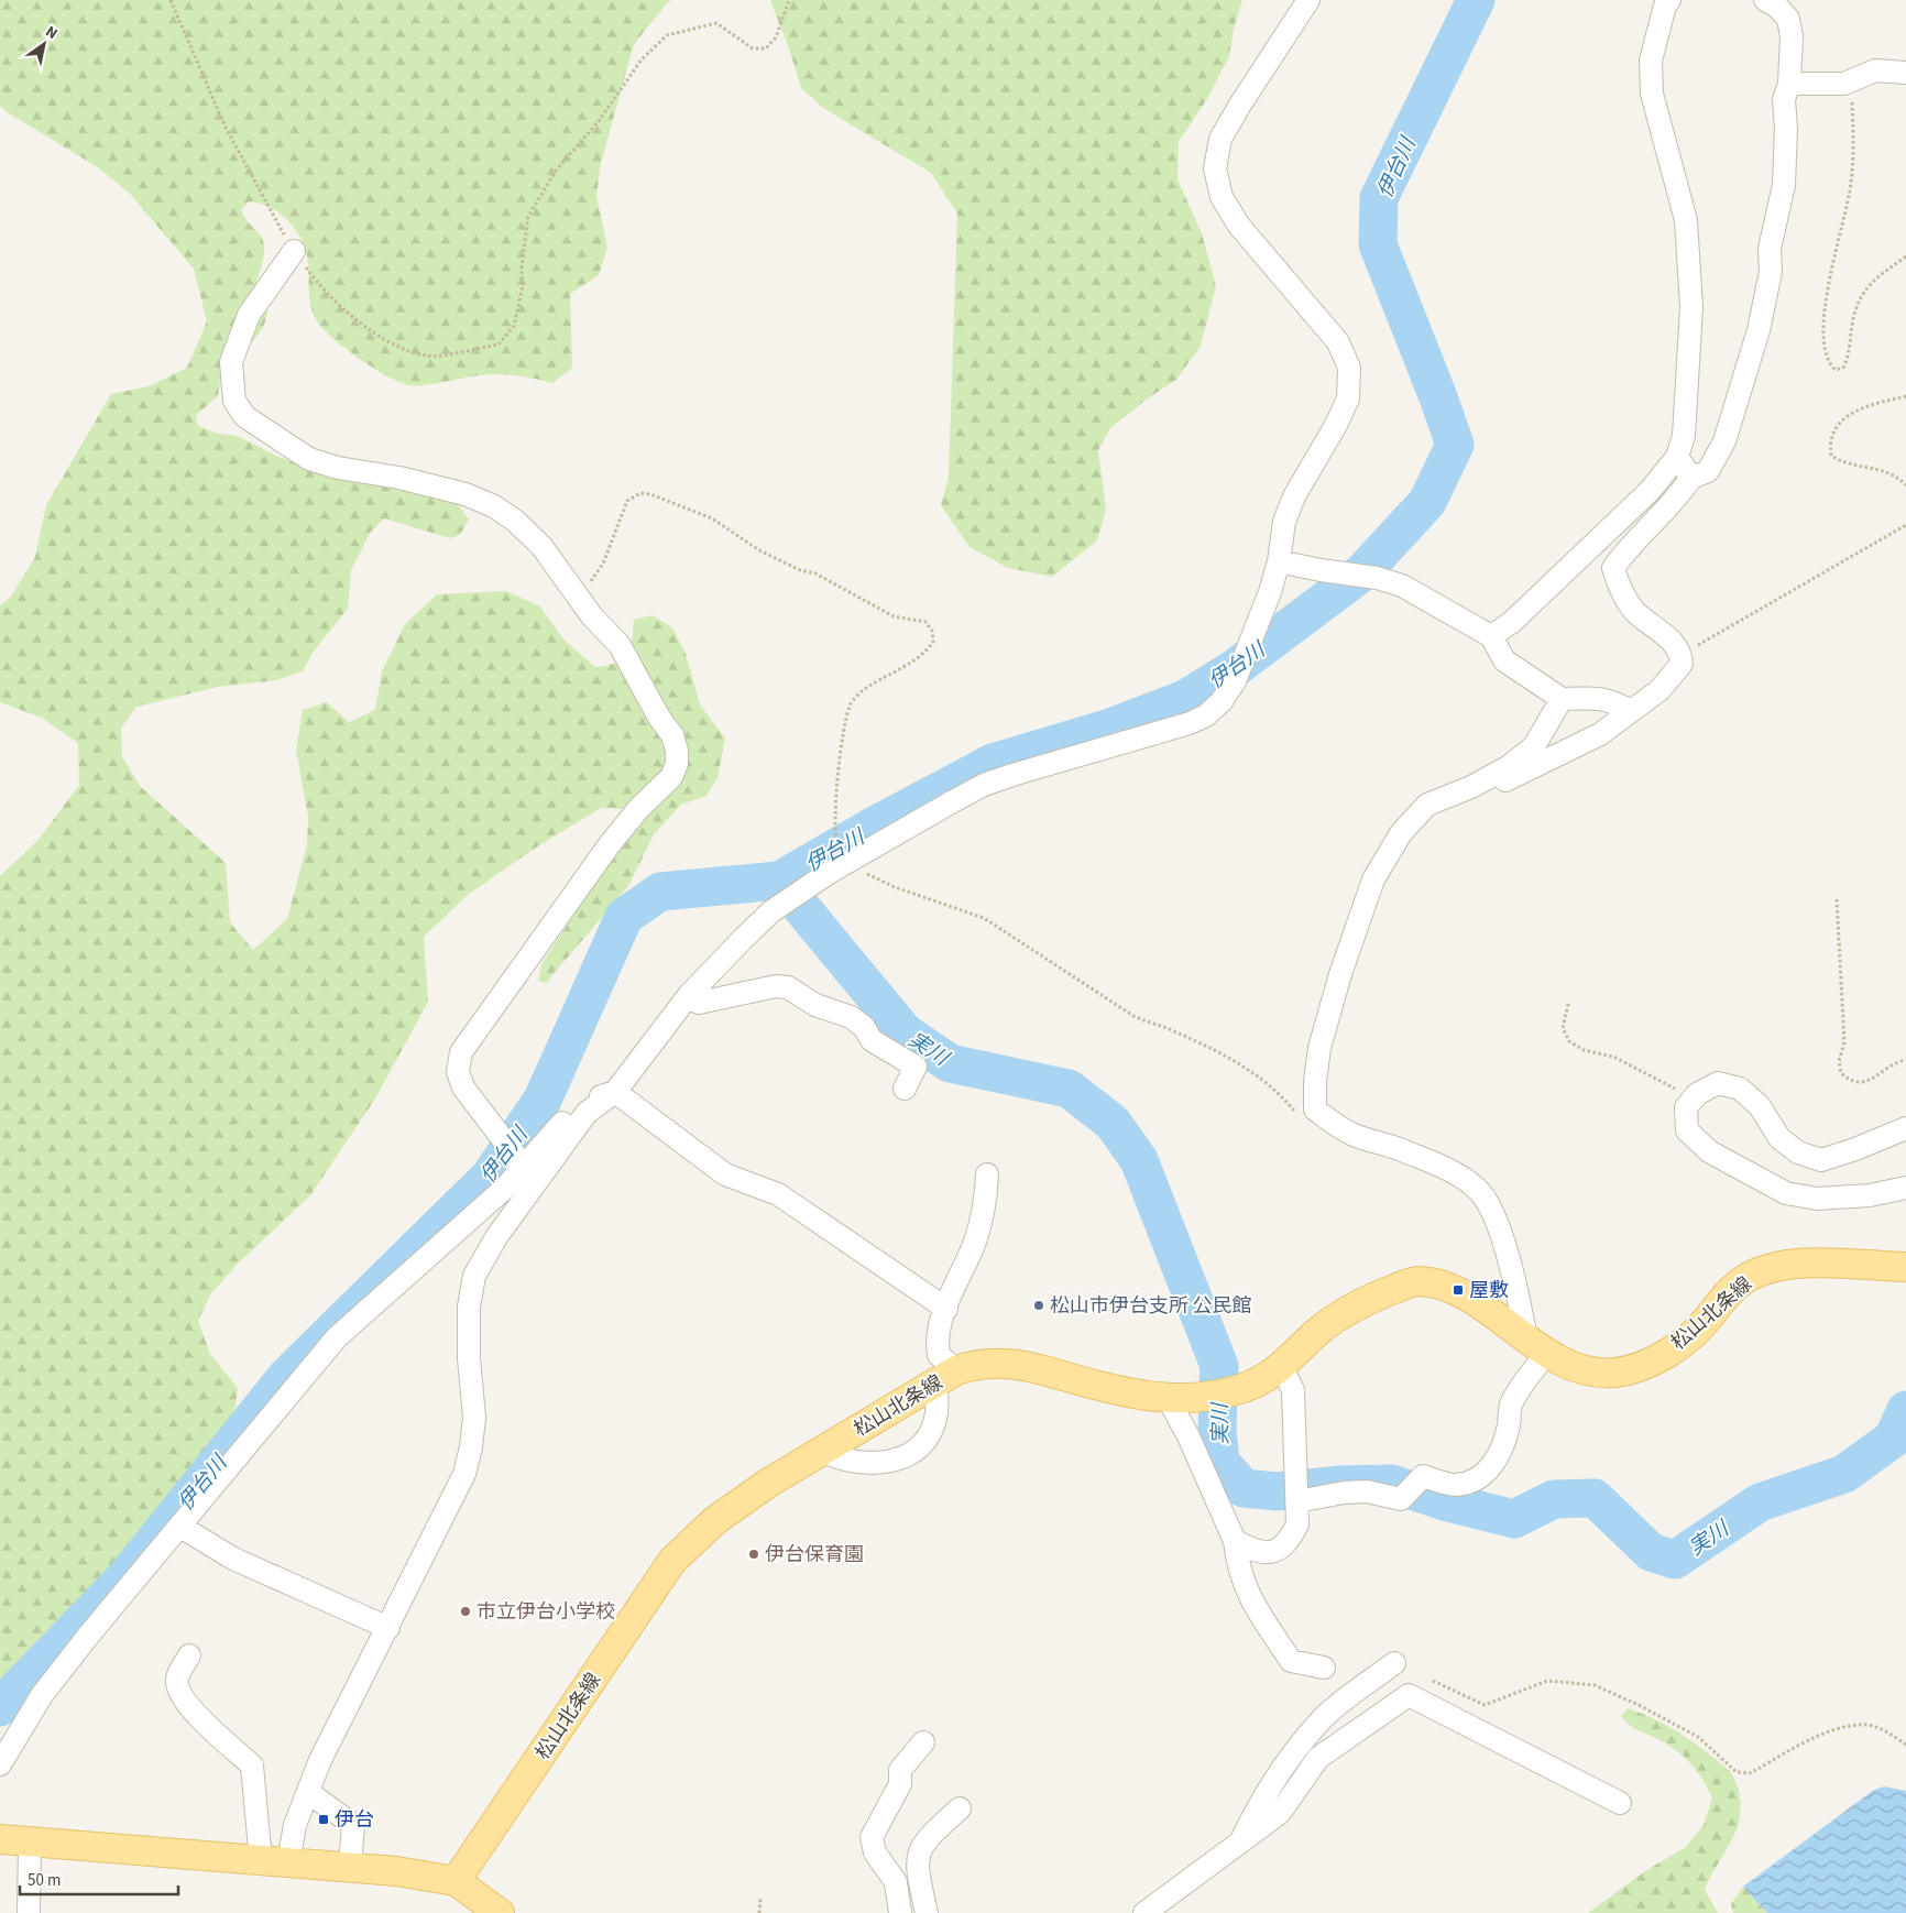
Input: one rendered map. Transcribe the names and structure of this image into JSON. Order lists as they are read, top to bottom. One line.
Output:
{"streets":{"main road":["松山北条線"]},"water":["伊台川","実川"],"places":{"transit":["屋敷","伊台"],"other":["松山市伊台支所 公民館","伊台保育園","市立伊台小学校"]},"scale_bar":"50 m","north":"top right"}
